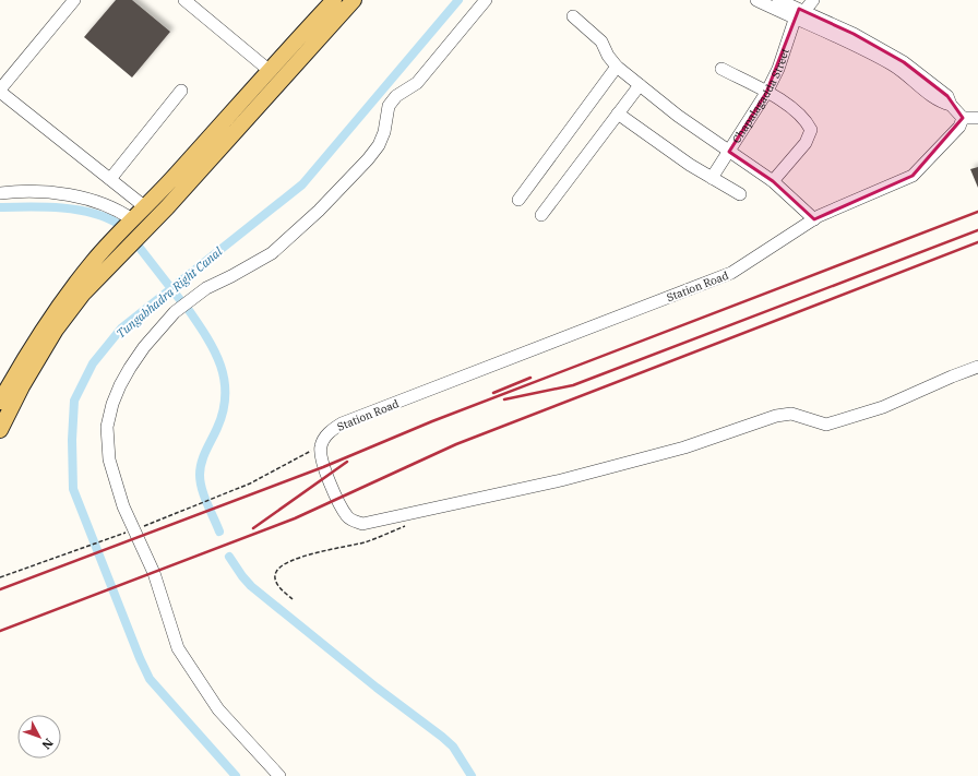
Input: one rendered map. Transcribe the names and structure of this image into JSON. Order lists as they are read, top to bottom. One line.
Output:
{"streets":{"street":["Chapalagadda Street","Station Road"]},"water":["Tungabhadra Right Canal"],"north":"bottom right"}
